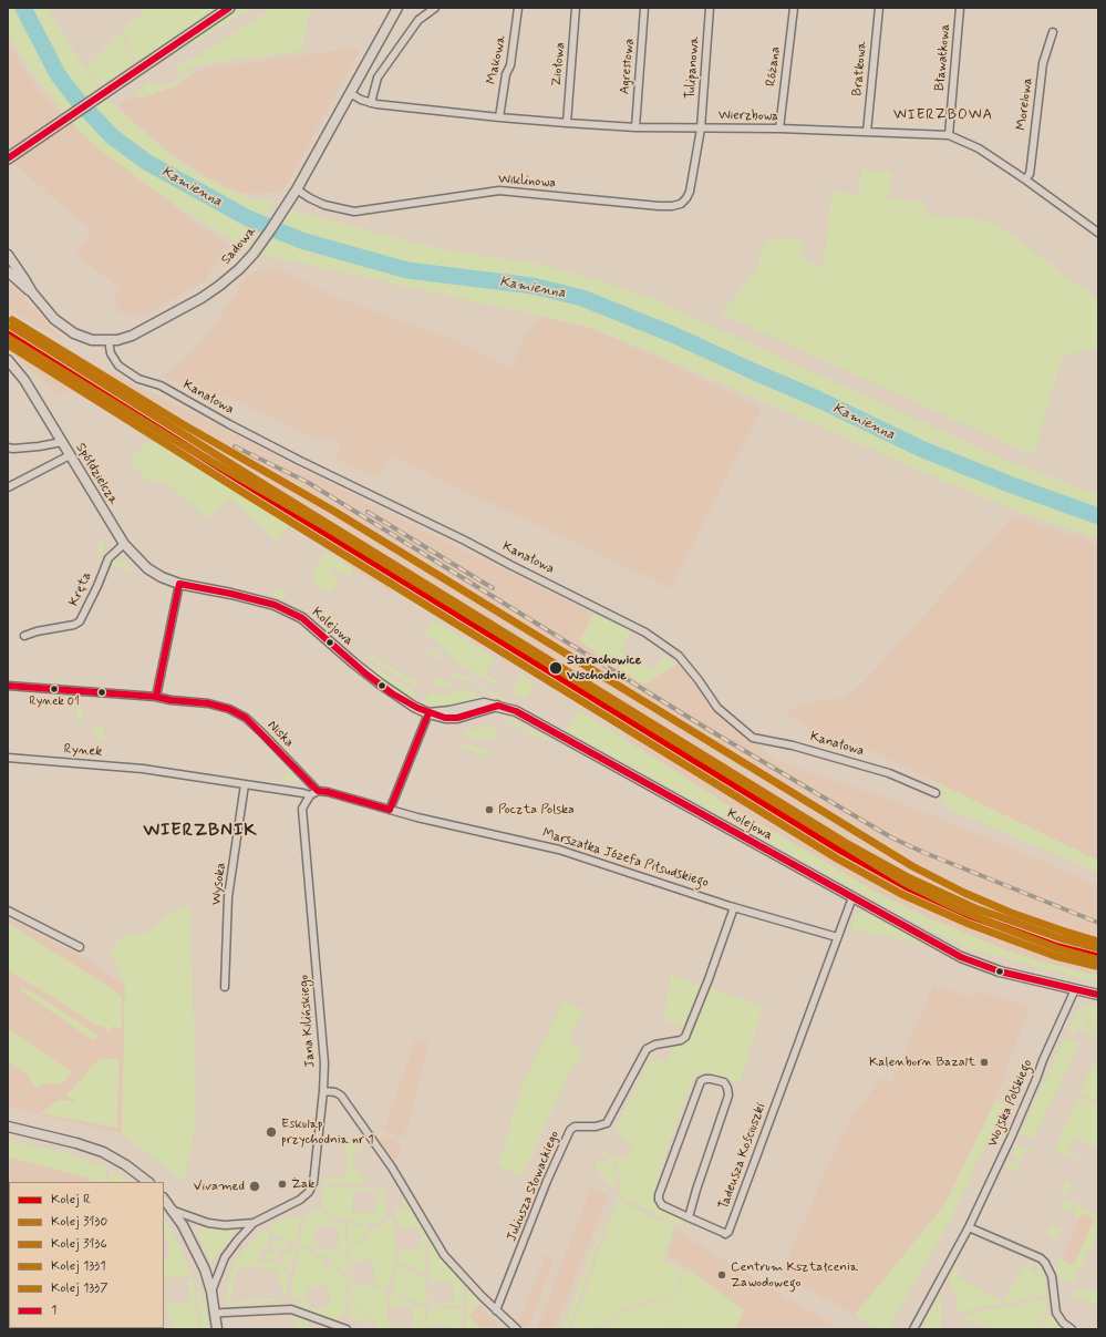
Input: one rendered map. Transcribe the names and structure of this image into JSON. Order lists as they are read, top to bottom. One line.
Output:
{"streets":{"street":["Bławatkowa","Makowa","Ziołowa","Agrestowa","Różana","Tulipanowa","Bratkowa","Morelowa","Wierzbowa","Wiklinowa","Sadowa","Kanałowa","Spółdzielcza","Kręta","Kolejowa","Niska","Rynek","Marszałka Józefa Piłsudskiego","Wysoka","Jana Kilińskiego","Wojska Polskiego","Tadeusza Kościuszki","Juliusza Słowackiego"]},"crossings":[["Bławatkowa","Wierzbowa"],["Makowa","Wierzbowa"],["Ziołowa","Wierzbowa"],["Agrestowa","Wierzbowa"],["Różana","Wierzbowa"],["Tulipanowa","Wierzbowa"],["Tulipanowa","Wiklinowa"],["Bratkowa","Wierzbowa"],["Morelowa","Wierzbowa"],["Wierzbowa","Wiklinowa"],["Wiklinowa","Sadowa"],["Sadowa","Kanałowa"],["Spółdzielcza","Kręta"],["Spółdzielcza","Kolejowa"],["Kolejowa","Wojska Polskiego"],["Kolejowa","Tadeusza Kościuszki"],["Niska","Marszałka Józefa Piłsudskiego"],["Rynek","Wysoka"],["Marszałka Józefa Piłsudskiego","Tadeusza Kościuszki"],["Marszałka Józefa Piłsudskiego","Juliusza Słowackiego"]],"districts":["WIERZBOWA","WIERZBNIK"],"water":["Kamienna"],"places":["Starachowice Wschodnie","Rynek 01","Poczta Polska","Kalenborn Bazalt","Eskulap przychodnia nr 1","Żak","Vivamed","Centrum Kształcenia Zawodowego"],"lines":["transit line 1","rail line 1337","rail line 3136","rail line R","rail line 1331","rail line 3130"],"legend":["Kolej R","Kolej 3130","Kolej 3136","Kolej 1331","Kolej 1337","1"]}
